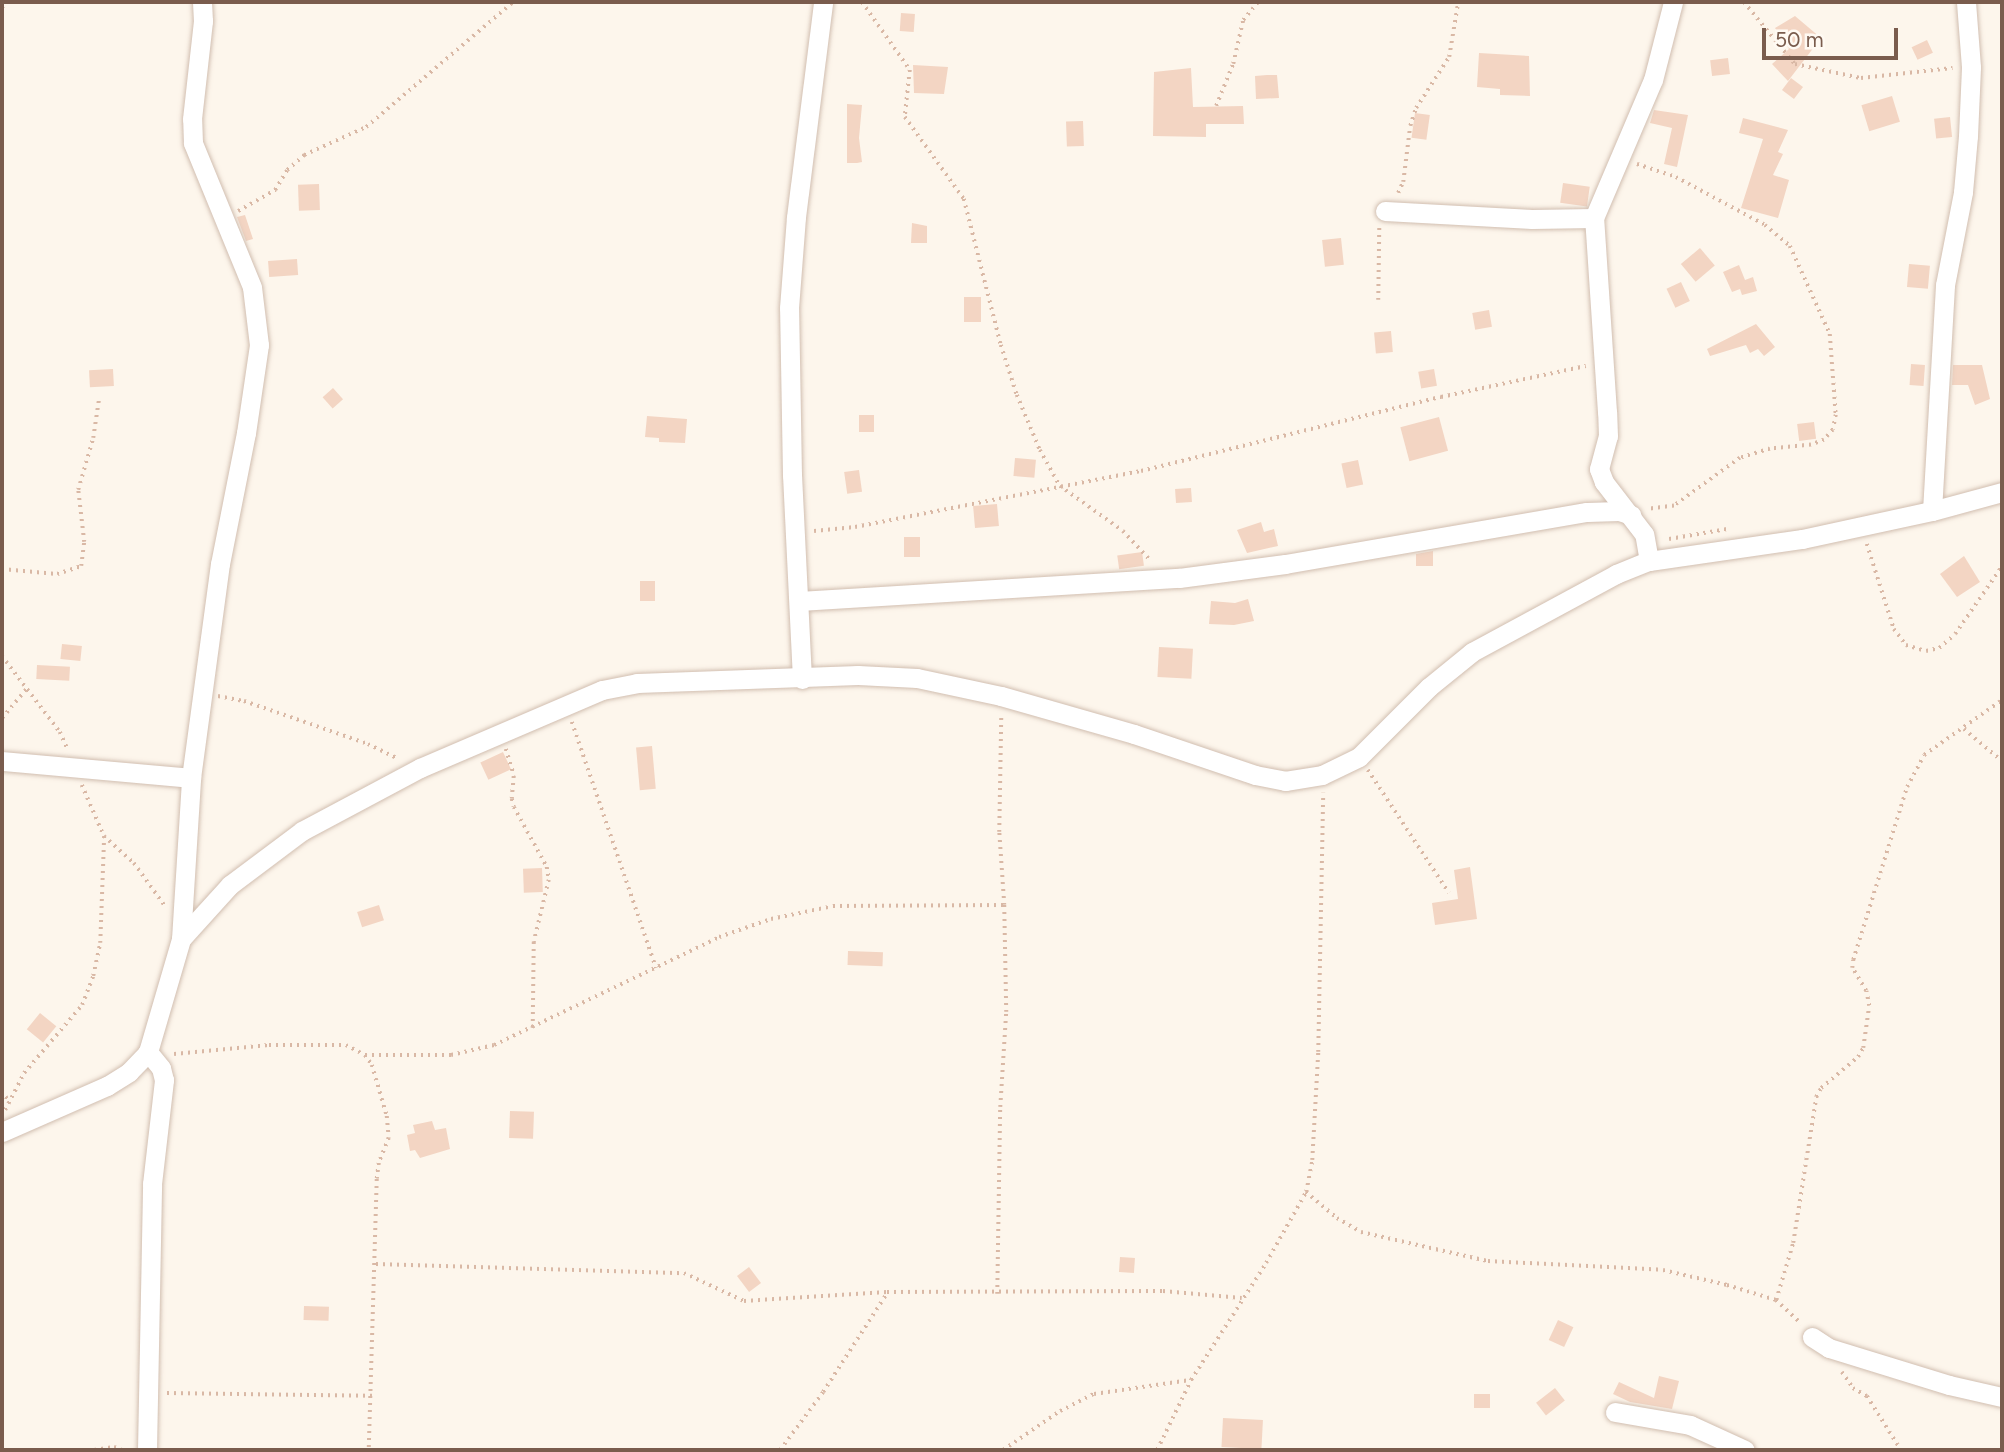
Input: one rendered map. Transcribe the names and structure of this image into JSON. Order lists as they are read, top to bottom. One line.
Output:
{"scale_bar":"50 m"}
